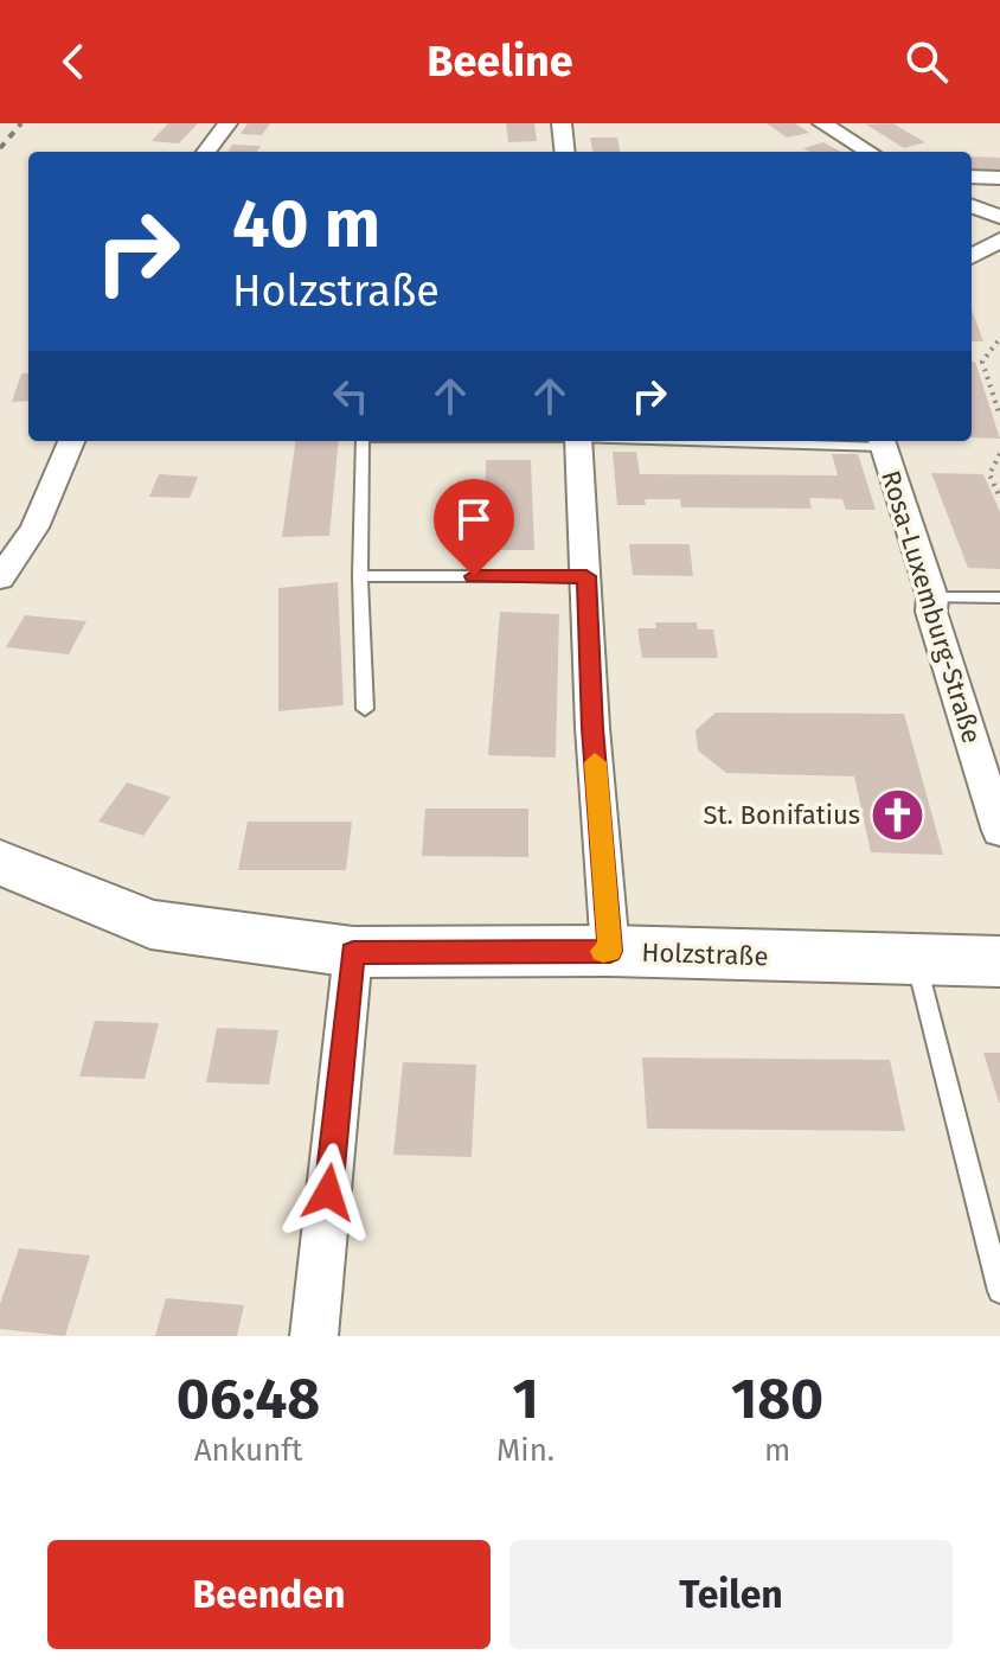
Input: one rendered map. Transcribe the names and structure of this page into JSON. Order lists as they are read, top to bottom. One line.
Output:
{"streets":{"street":["Rosa-Luxemburg-Straße","Holzstraße"]},"places":{"church":["St. Bonifatius"]},"page":{"header":"Beeline","turn":["40 m","Holzstraße"],"eta":["06:48","Ankunft","1","Min.","180","m"],"buttons":["Beenden","Teilen"]}}
